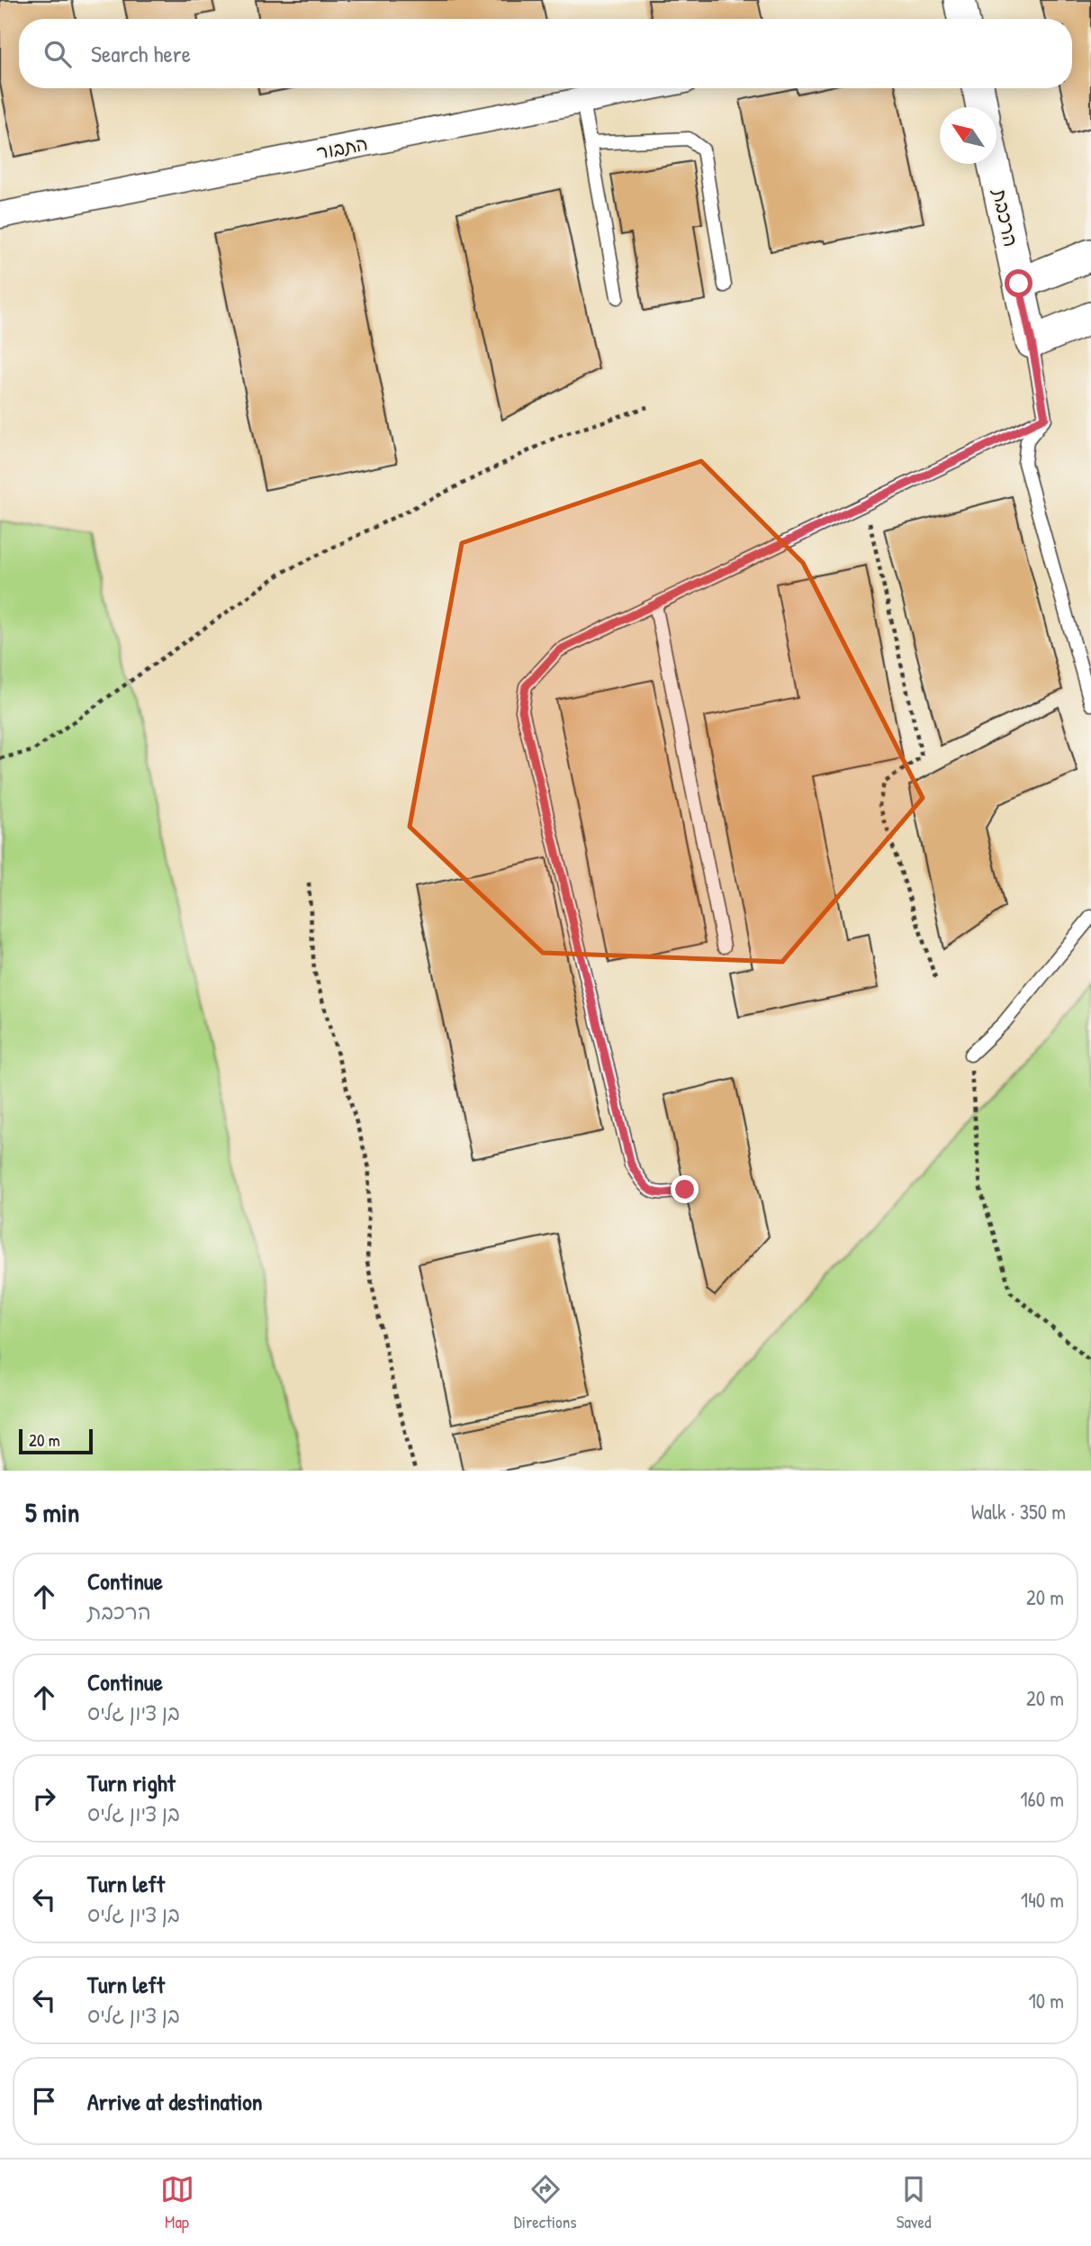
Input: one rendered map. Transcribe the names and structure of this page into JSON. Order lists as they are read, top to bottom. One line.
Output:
{"streets":{"street":["התבור","הרכבת"]},"scale_bar":"20 m","north":"top left","page":{"search":"Search here","scale":"20 m","heading":["5 min","Walk · 350 m"],"list":[["Continue","הרכבת","20 m"],["Continue","בן ציון גליס","20 m"],["Turn right","בן ציון גליס","160 m"],["Turn left","בן ציון גליס","140 m"],["Turn left","בן ציון גליס","10 m"],"Arrive at destination"],"nav":["Map","Directions","Saved"]}}
